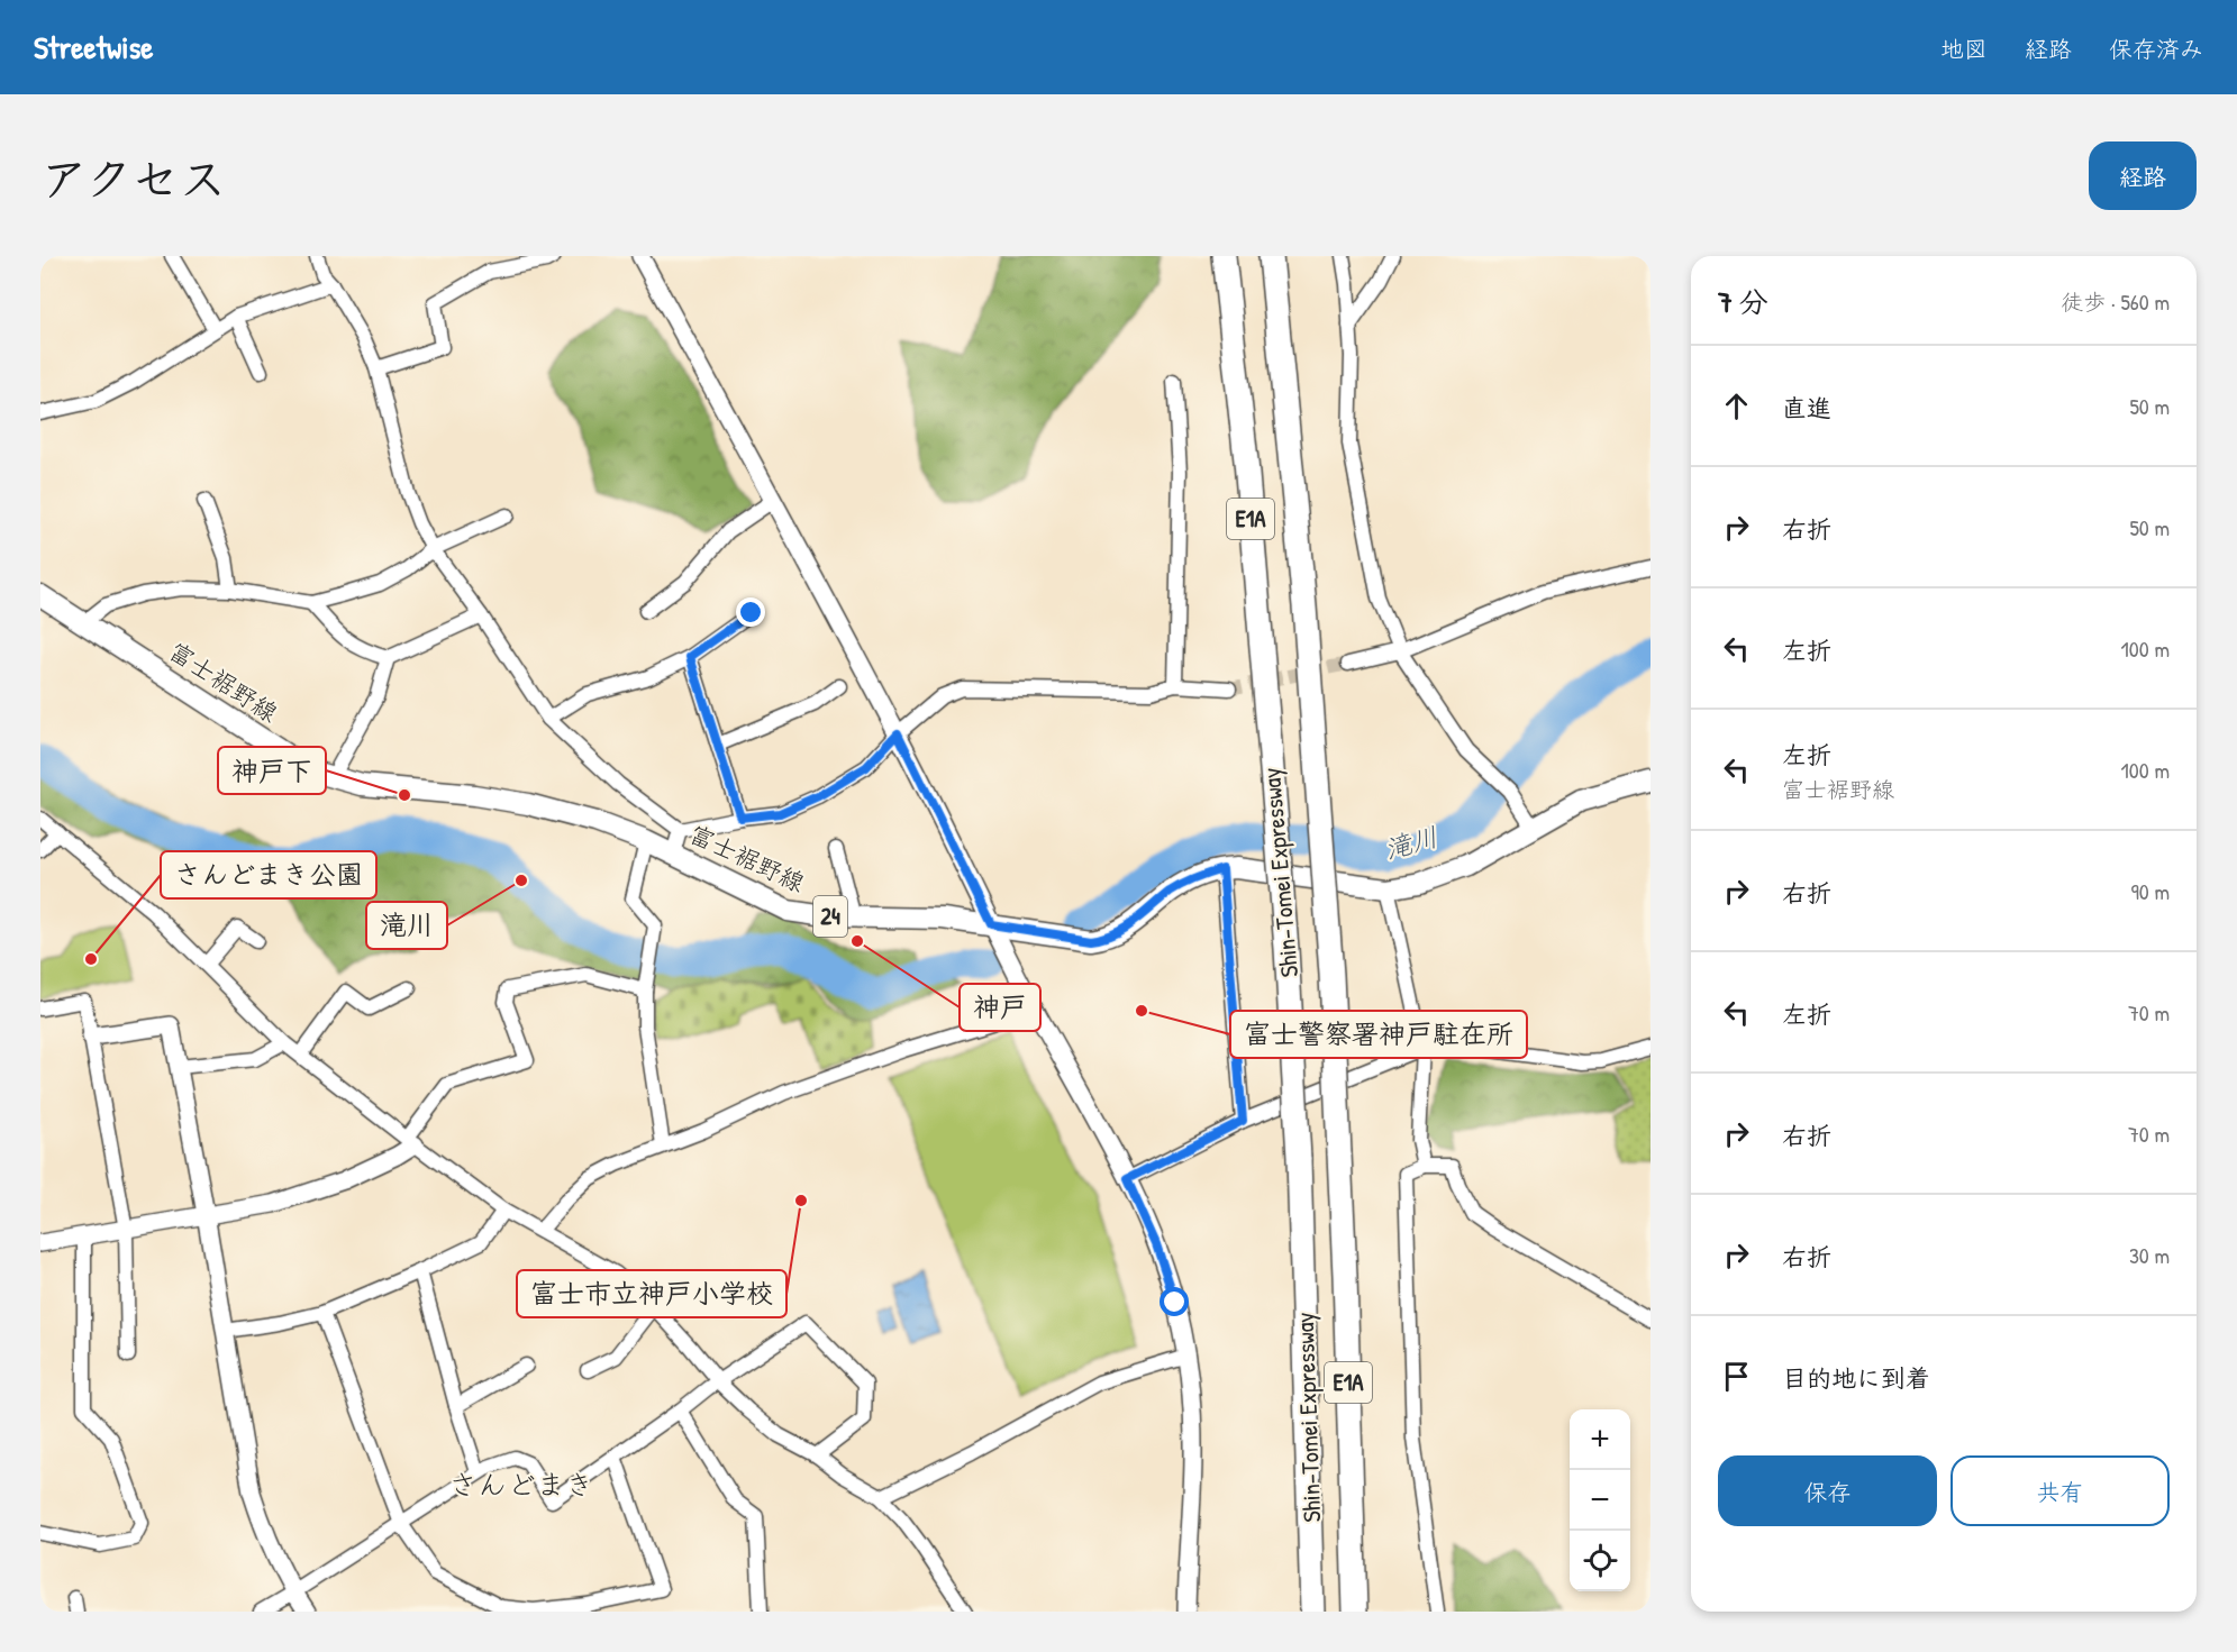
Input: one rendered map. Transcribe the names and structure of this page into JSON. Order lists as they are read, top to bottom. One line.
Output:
{"streets":{"highway":["E1A","Shin-Tomei Expressway"],"main road":["富士裾野線","24"]},"districts":["さんどまき"],"water":["滝川"],"places":["神戸下","滝川","神戸","さんどまき公園","富士警察署神戸駐在所","富士市立神戸小学校"],"page":{"header":"Streetwise","nav":["地図","経路","保存済み"],"title":"アクセス","buttons":["経路",["保存","共有"]],"heading":["7 分","徒歩 · 560 m"],"list":[["直進","50 m"],["右折","50 m"],["左折","100 m"],["左折","富士裾野線","100 m"],["右折","90 m"],["左折","70 m"],["右折","70 m"],["右折","30 m"],"目的地に到着"],"map_buttons":["+","−"]}}
